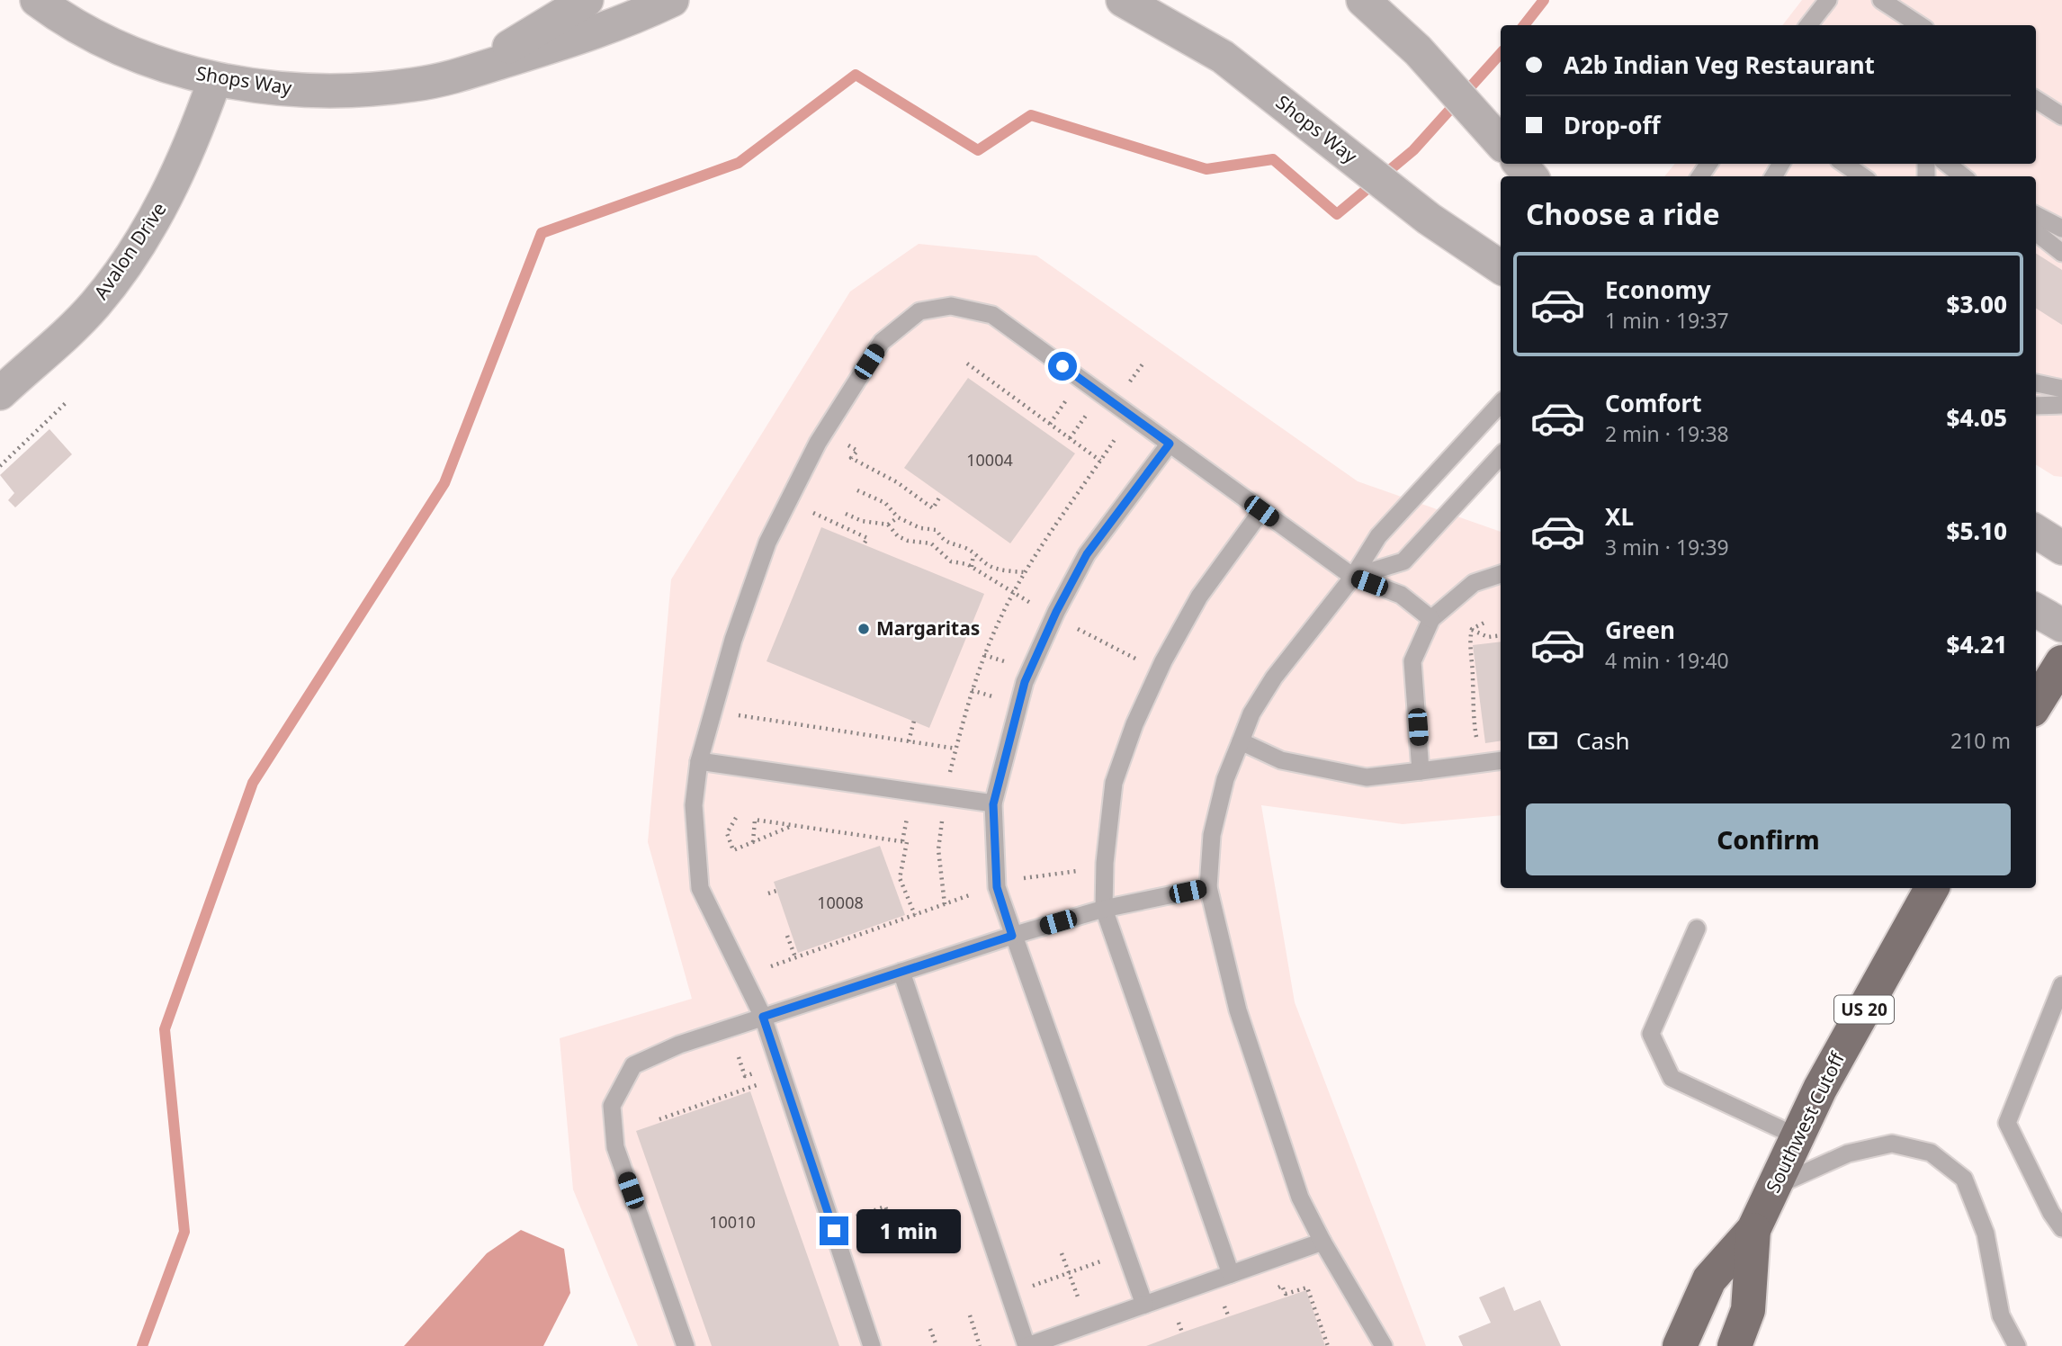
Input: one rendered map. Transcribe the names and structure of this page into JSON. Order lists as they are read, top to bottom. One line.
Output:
{"streets":{"main road":["US 20","Southwest Cutoff"],"street":["Shops Way","Avalon Drive"]},"crossings":[["Shops Way","Avalon Drive"]],"places":["Margaritas"],"house_numbers":["10004","10008","10010"],"page":{"banner":["A2b Indian Veg Restaurant","Drop-off"],"heading":"Choose a ride","list":[{"name":"Economy","note":"1 min · 19:37","value":"$3.00"},{"name":"Comfort","note":"2 min · 19:38","value":"$4.05"},{"name":"XL","note":"3 min · 19:39","value":"$5.10"},{"name":"Green","note":"4 min · 19:40","value":"$4.21"}],"pay":["Cash","210 m"],"buttons":"Confirm","bubble":"1 min"}}
